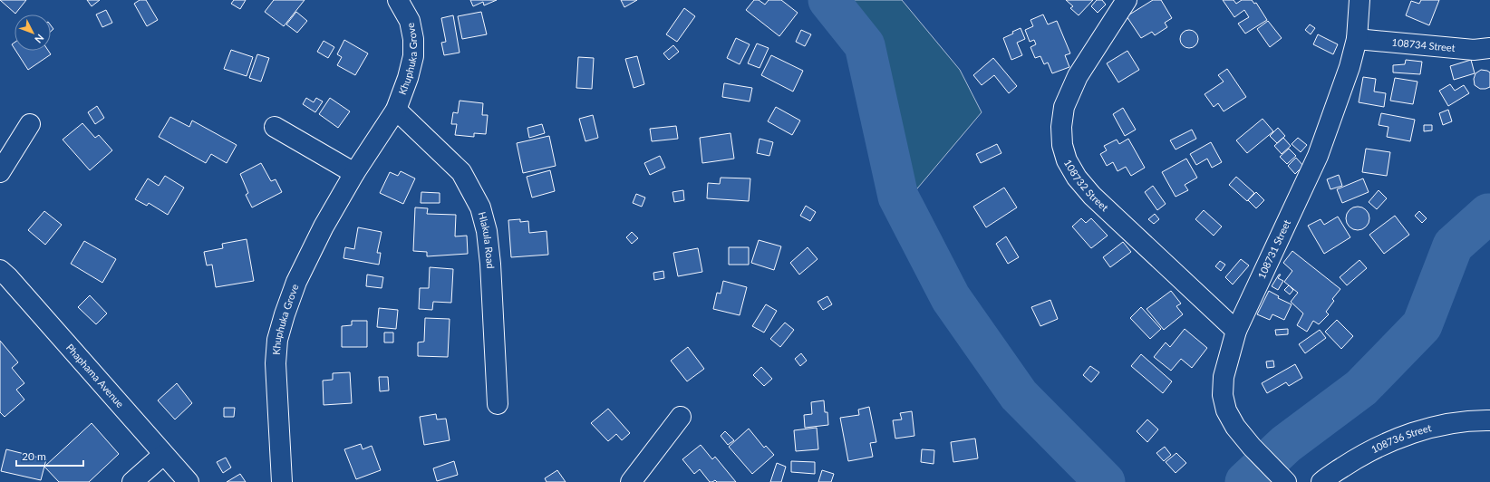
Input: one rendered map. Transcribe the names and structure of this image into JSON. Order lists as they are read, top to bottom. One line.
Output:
{"streets":{"street":["108734 Street","Khuphuka Grove","108732 Street","Hlakula Road","108731 Street","Phaphama Avenue","108736 Street"]},"crossings":[["108734 Street","108731 Street"],["Khuphuka Grove","Hlakula Road"],["108732 Street","108731 Street"]],"scale_bar":"20 m","north":"bottom right"}
